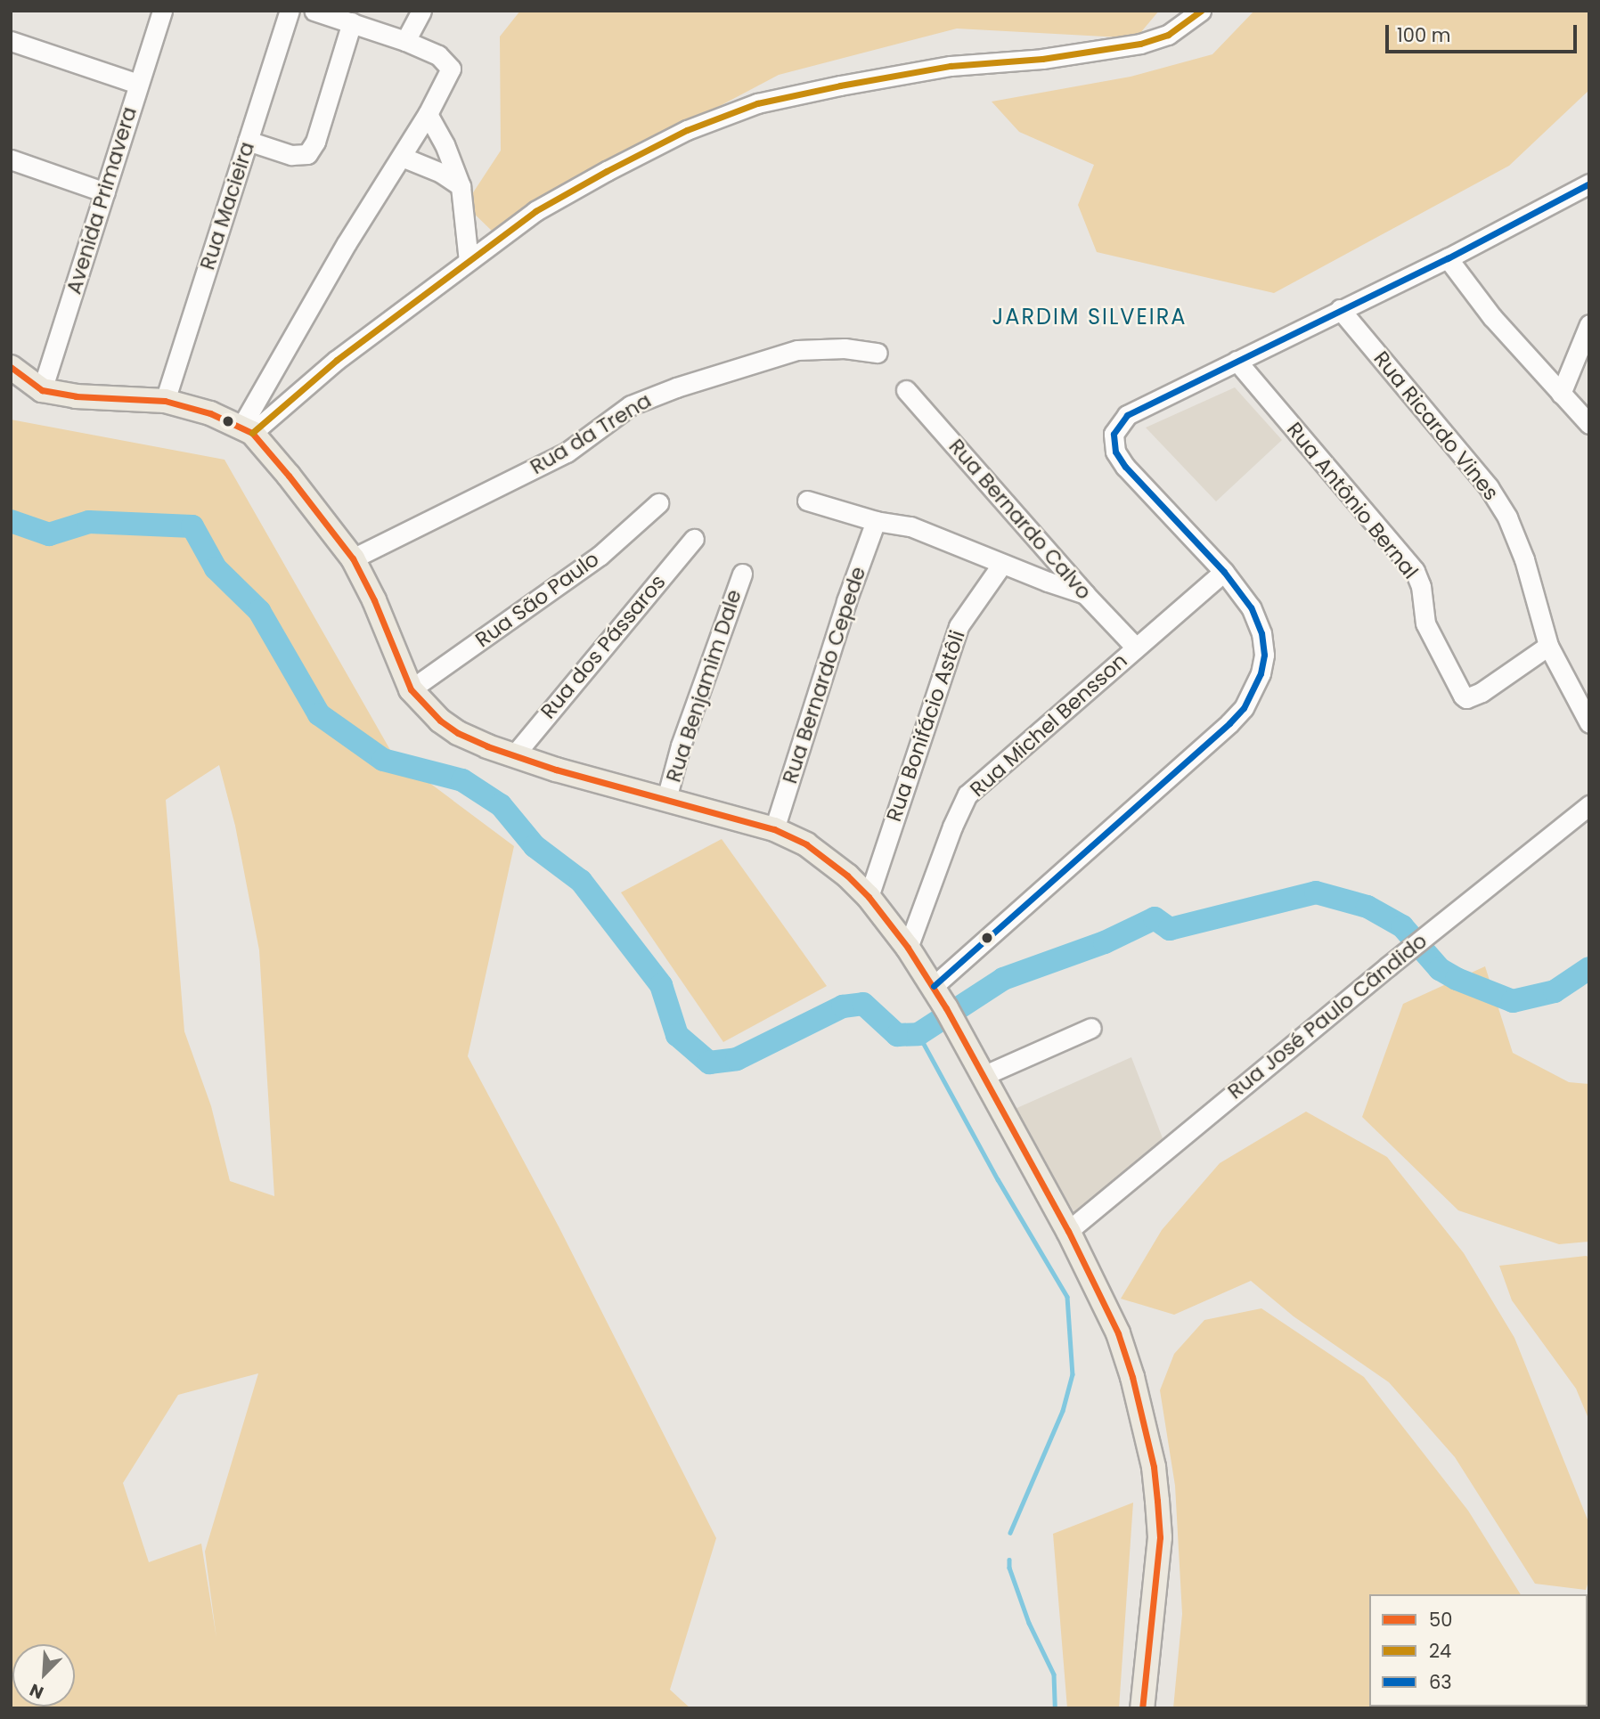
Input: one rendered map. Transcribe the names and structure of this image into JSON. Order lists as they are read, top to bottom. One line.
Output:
{"streets":{"street":["Avenida Primavera","Rua Macieira","Rua Ricardo Vines","Rua da Trena","Rua Antônio Bernal","Rua Bernardo Calvo","Rua São Paulo","Rua dos Pássaros","Rua Bernardo Cepede","Rua Benjamim Dale","Rua Michel Bensson","Rua Bonifácio Astôli","Rua José Paulo Cândido"]},"crossings":[["Rua Ricardo Vines","Rua Antônio Bernal"],["Rua Bernardo Calvo","Rua Michel Bensson"]],"districts":["JARDIM SILVEIRA"],"lines":["transit line 24","transit line 63","transit line 50"],"legend":["50","24","63"],"scale_bar":"100 m","north":"bottom left"}
